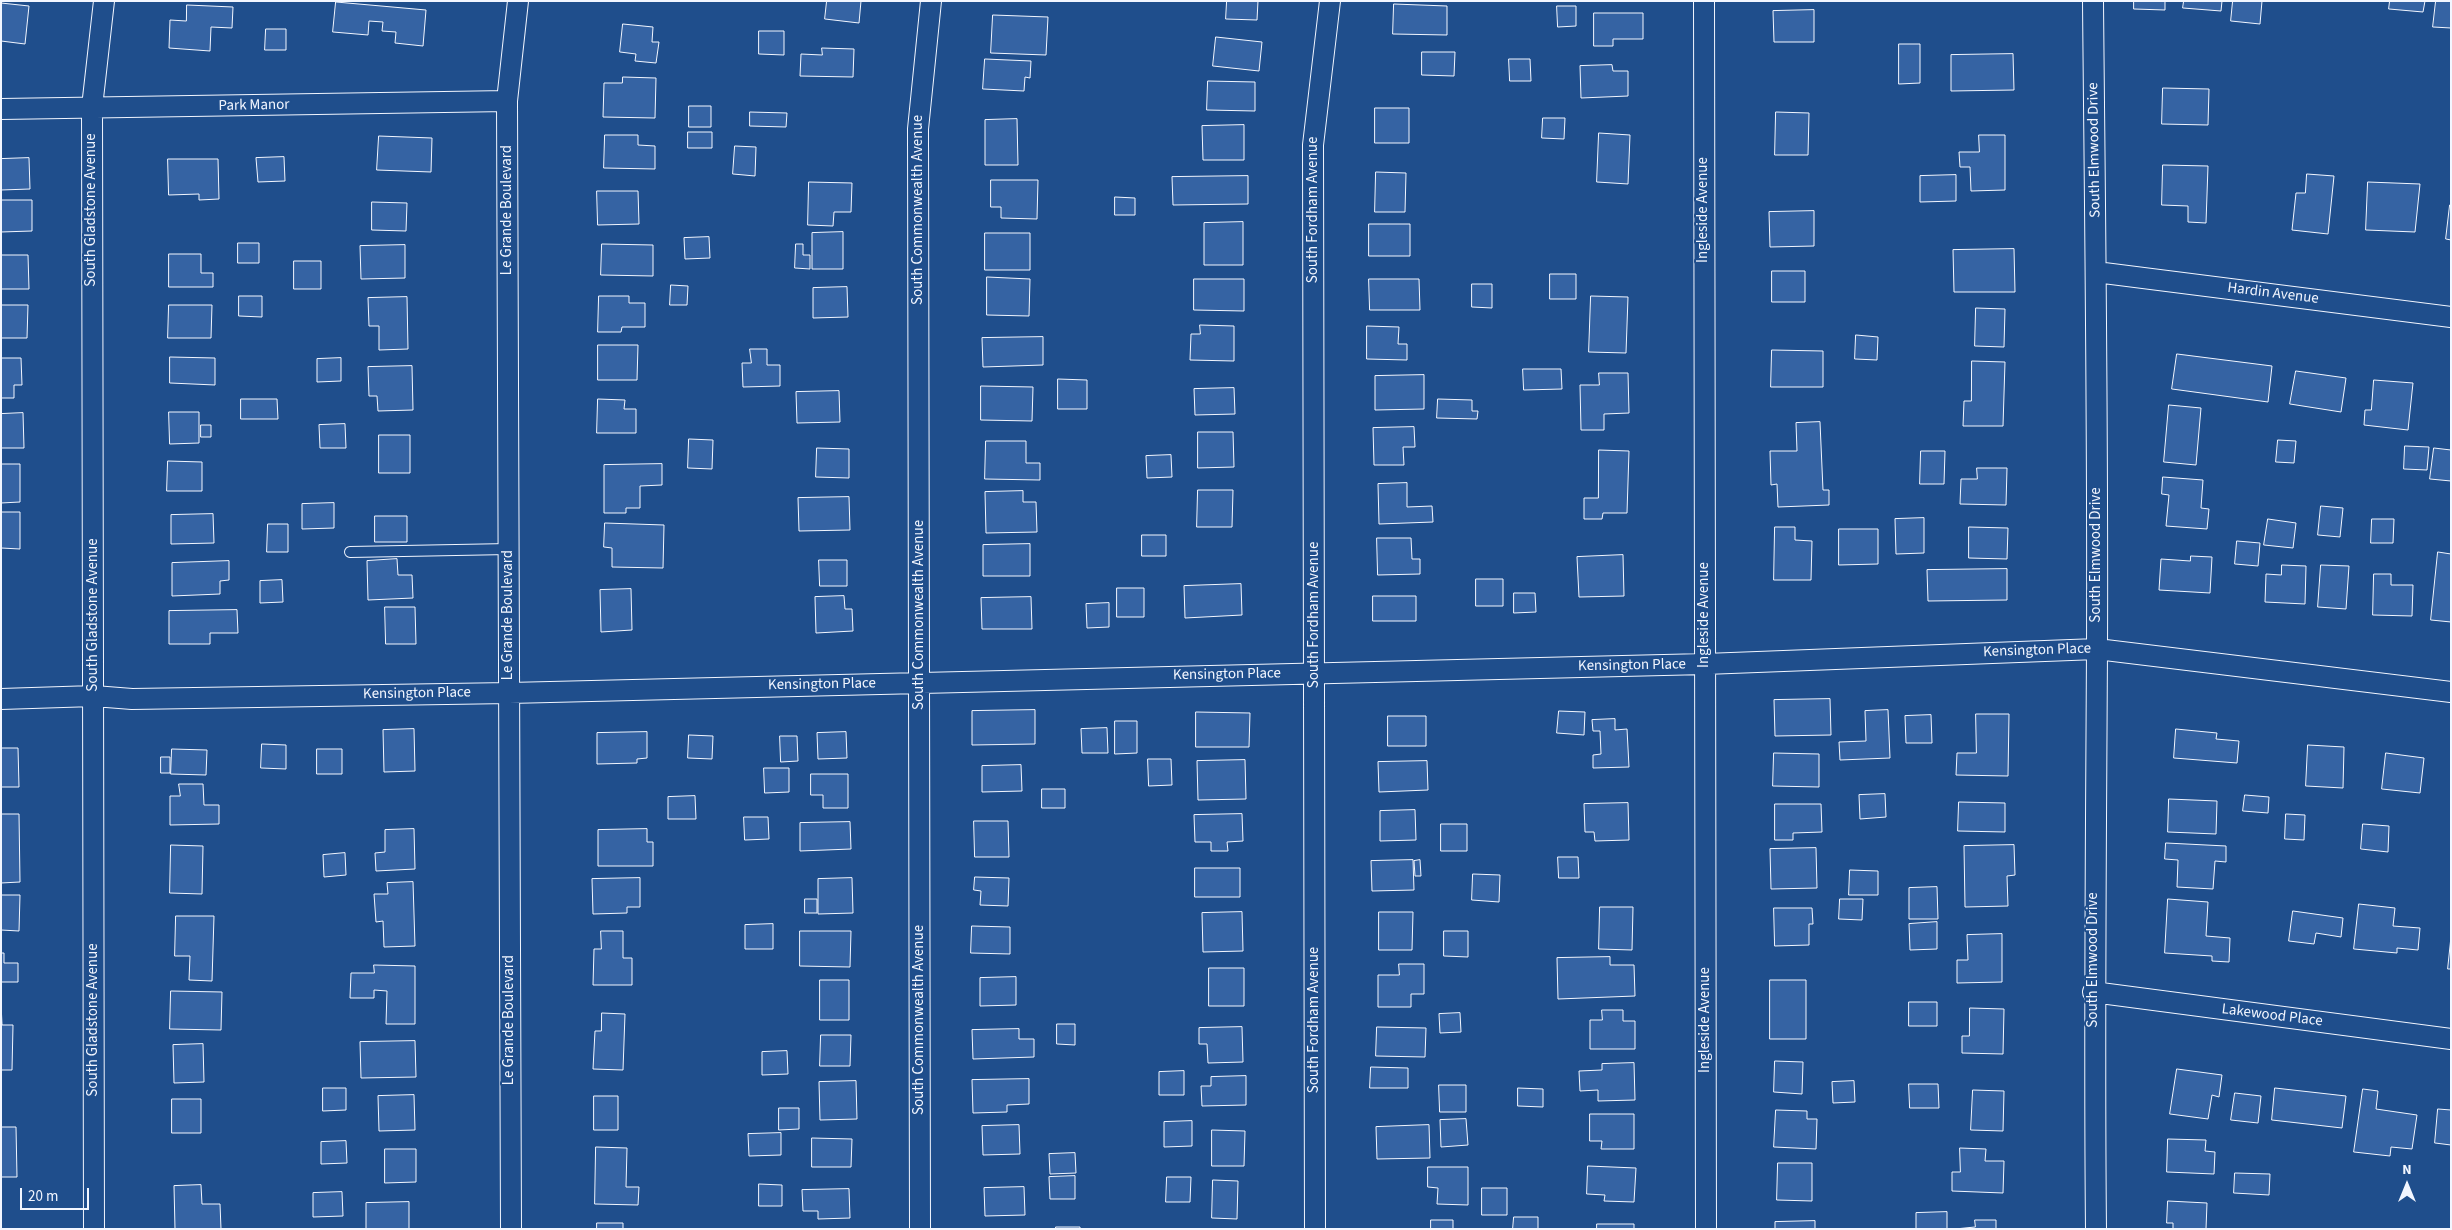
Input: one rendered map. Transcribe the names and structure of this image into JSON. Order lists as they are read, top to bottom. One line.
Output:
{"streets":{"street":["Park Manor","South Elmwood Drive","South Gladstone Avenue","Le Grande Boulevard","South Commonwealth Avenue","South Fordham Avenue","Ingleside Avenue","Hardin Avenue","Kensington Place","Lakewood Place"]},"crossings":[["Park Manor","South Gladstone Avenue"],["Park Manor","Le Grande Boulevard"],["South Elmwood Drive","Hardin Avenue"],["South Elmwood Drive","Kensington Place"],["South Elmwood Drive","Lakewood Place"],["South Gladstone Avenue","Kensington Place"],["Le Grande Boulevard","Kensington Place"],["South Commonwealth Avenue","Kensington Place"],["South Fordham Avenue","Kensington Place"],["Ingleside Avenue","Kensington Place"]],"scale_bar":"20 m","north":"top"}
